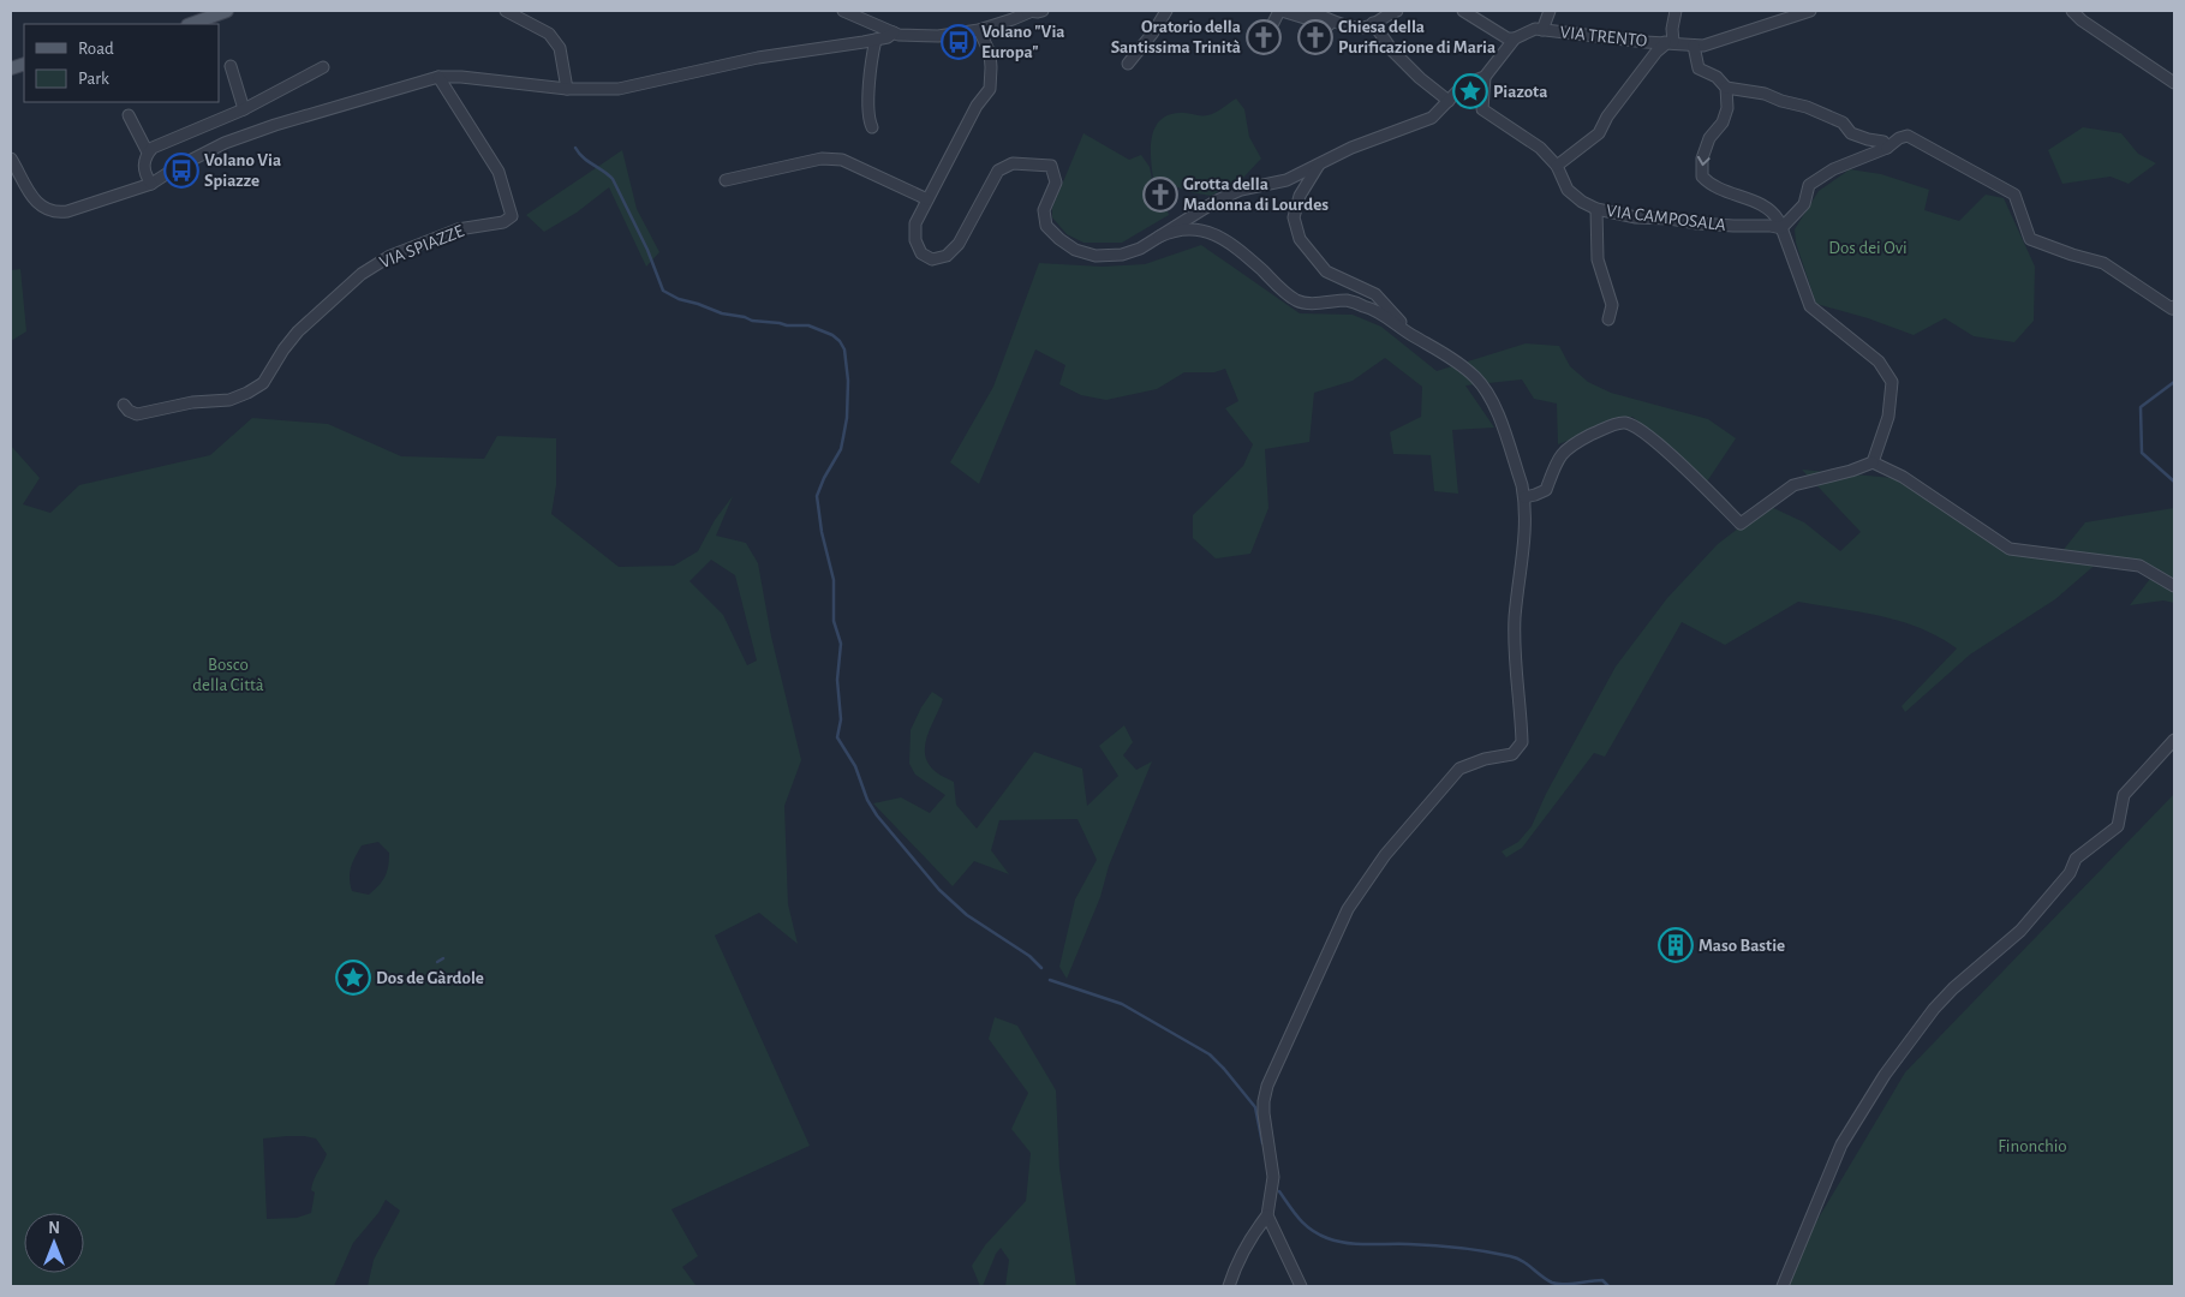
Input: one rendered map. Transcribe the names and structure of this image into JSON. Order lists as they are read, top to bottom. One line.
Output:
{"streets":{"street":["VIA TRENTO","VIA CAMPOSALA","VIA SPIAZZE"]},"parks":["Dos dei Ovi","Bosco della Città","Finonchio"],"places":{"church":["Oratorio della Santissima Trinità","Chiesa della Purificazione di Maria","Grotta della Madonna di Lourdes"],"bus stop":["Volano \"Via Europa\"","Volano Via Spiazze"],"place":["Piazota","Dos de Gàrdole"],"building":["Maso Bastie"]},"legend":["Road","Park"],"north":"top"}
